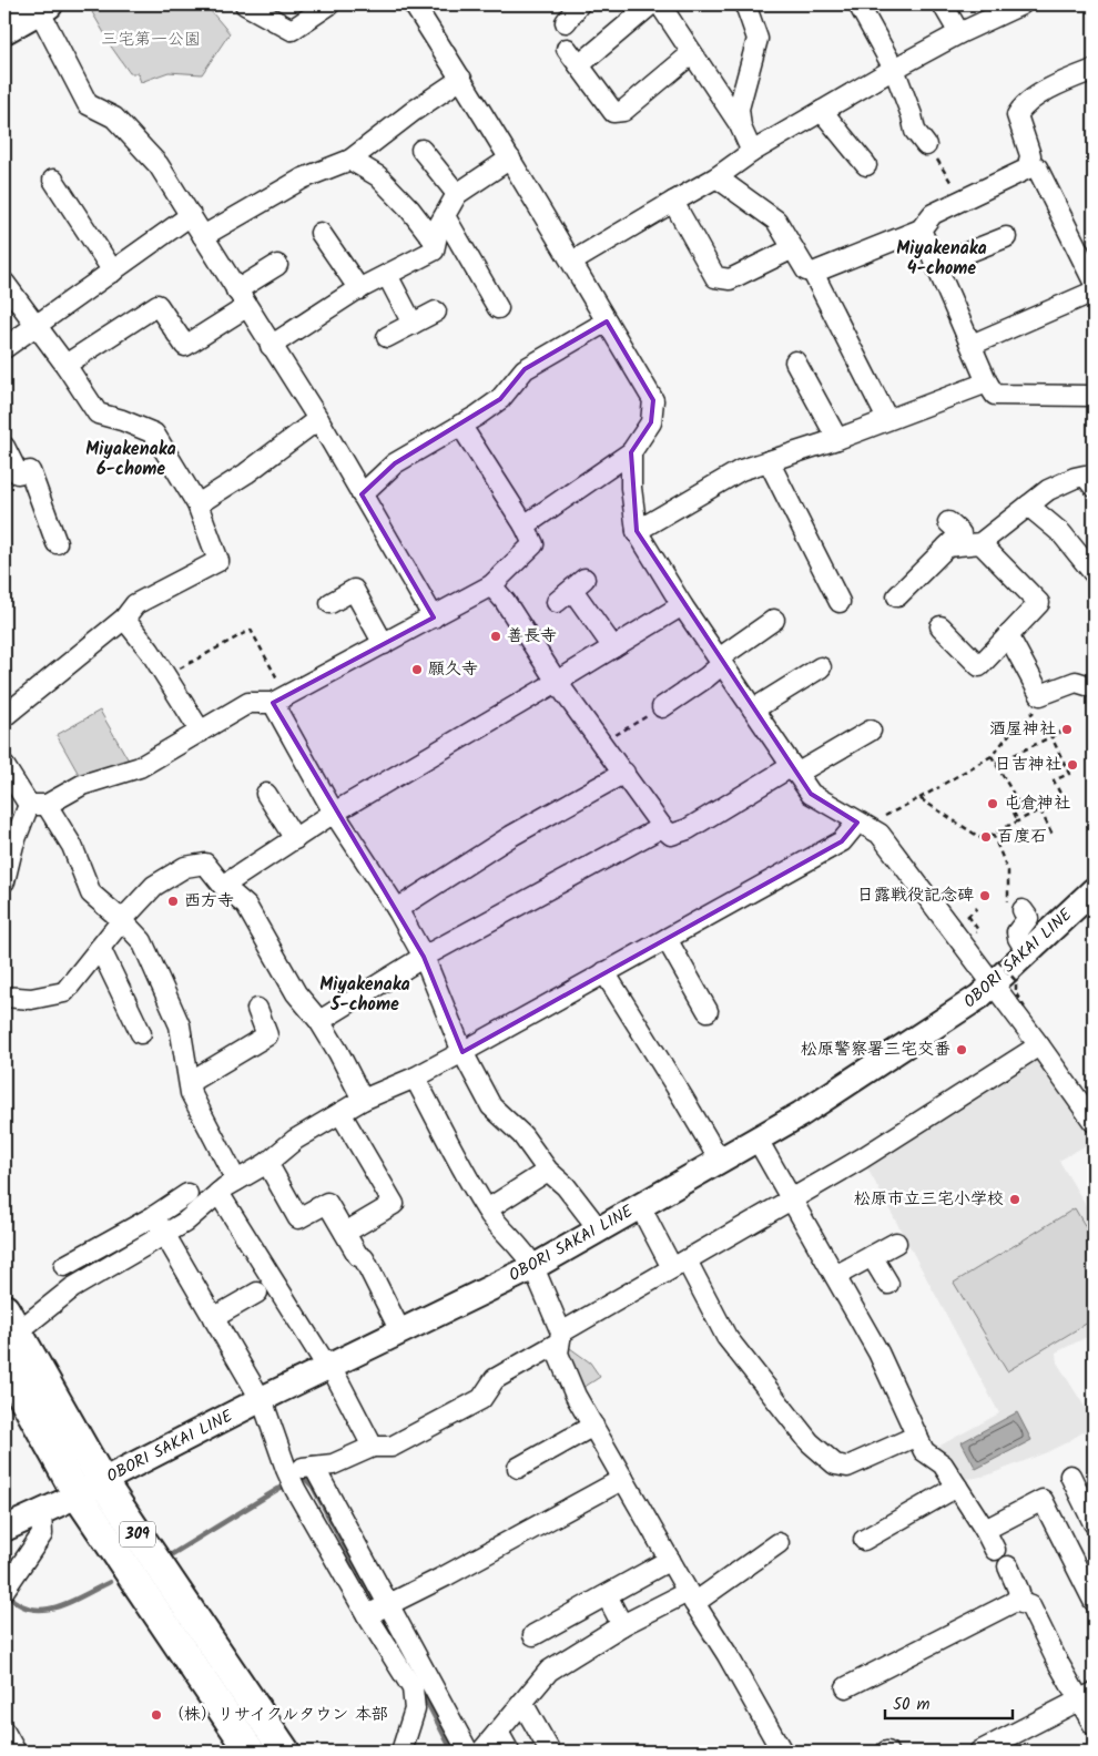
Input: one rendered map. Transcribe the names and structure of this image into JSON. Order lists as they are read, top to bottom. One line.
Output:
{"streets":{"highway":["309"],"main road":["OBORI SAKAI LINE"]},"crossings":[["OBORI SAKAI LINE","309"]],"districts":["Miyakenaka 4-chome","Miyakenaka 6-chome","Miyakenaka 5-chome"],"parks":["三宅第一公園"],"places":["善長寺","願久寺","酒屋神社","日吉神社","屯倉神社","百度石","日露戦役記念碑","西方寺","松原警察署三宅交番","松原市立三宅小学校","（株）リサイクルタウン 本部"],"scale_bar":"50 m"}
